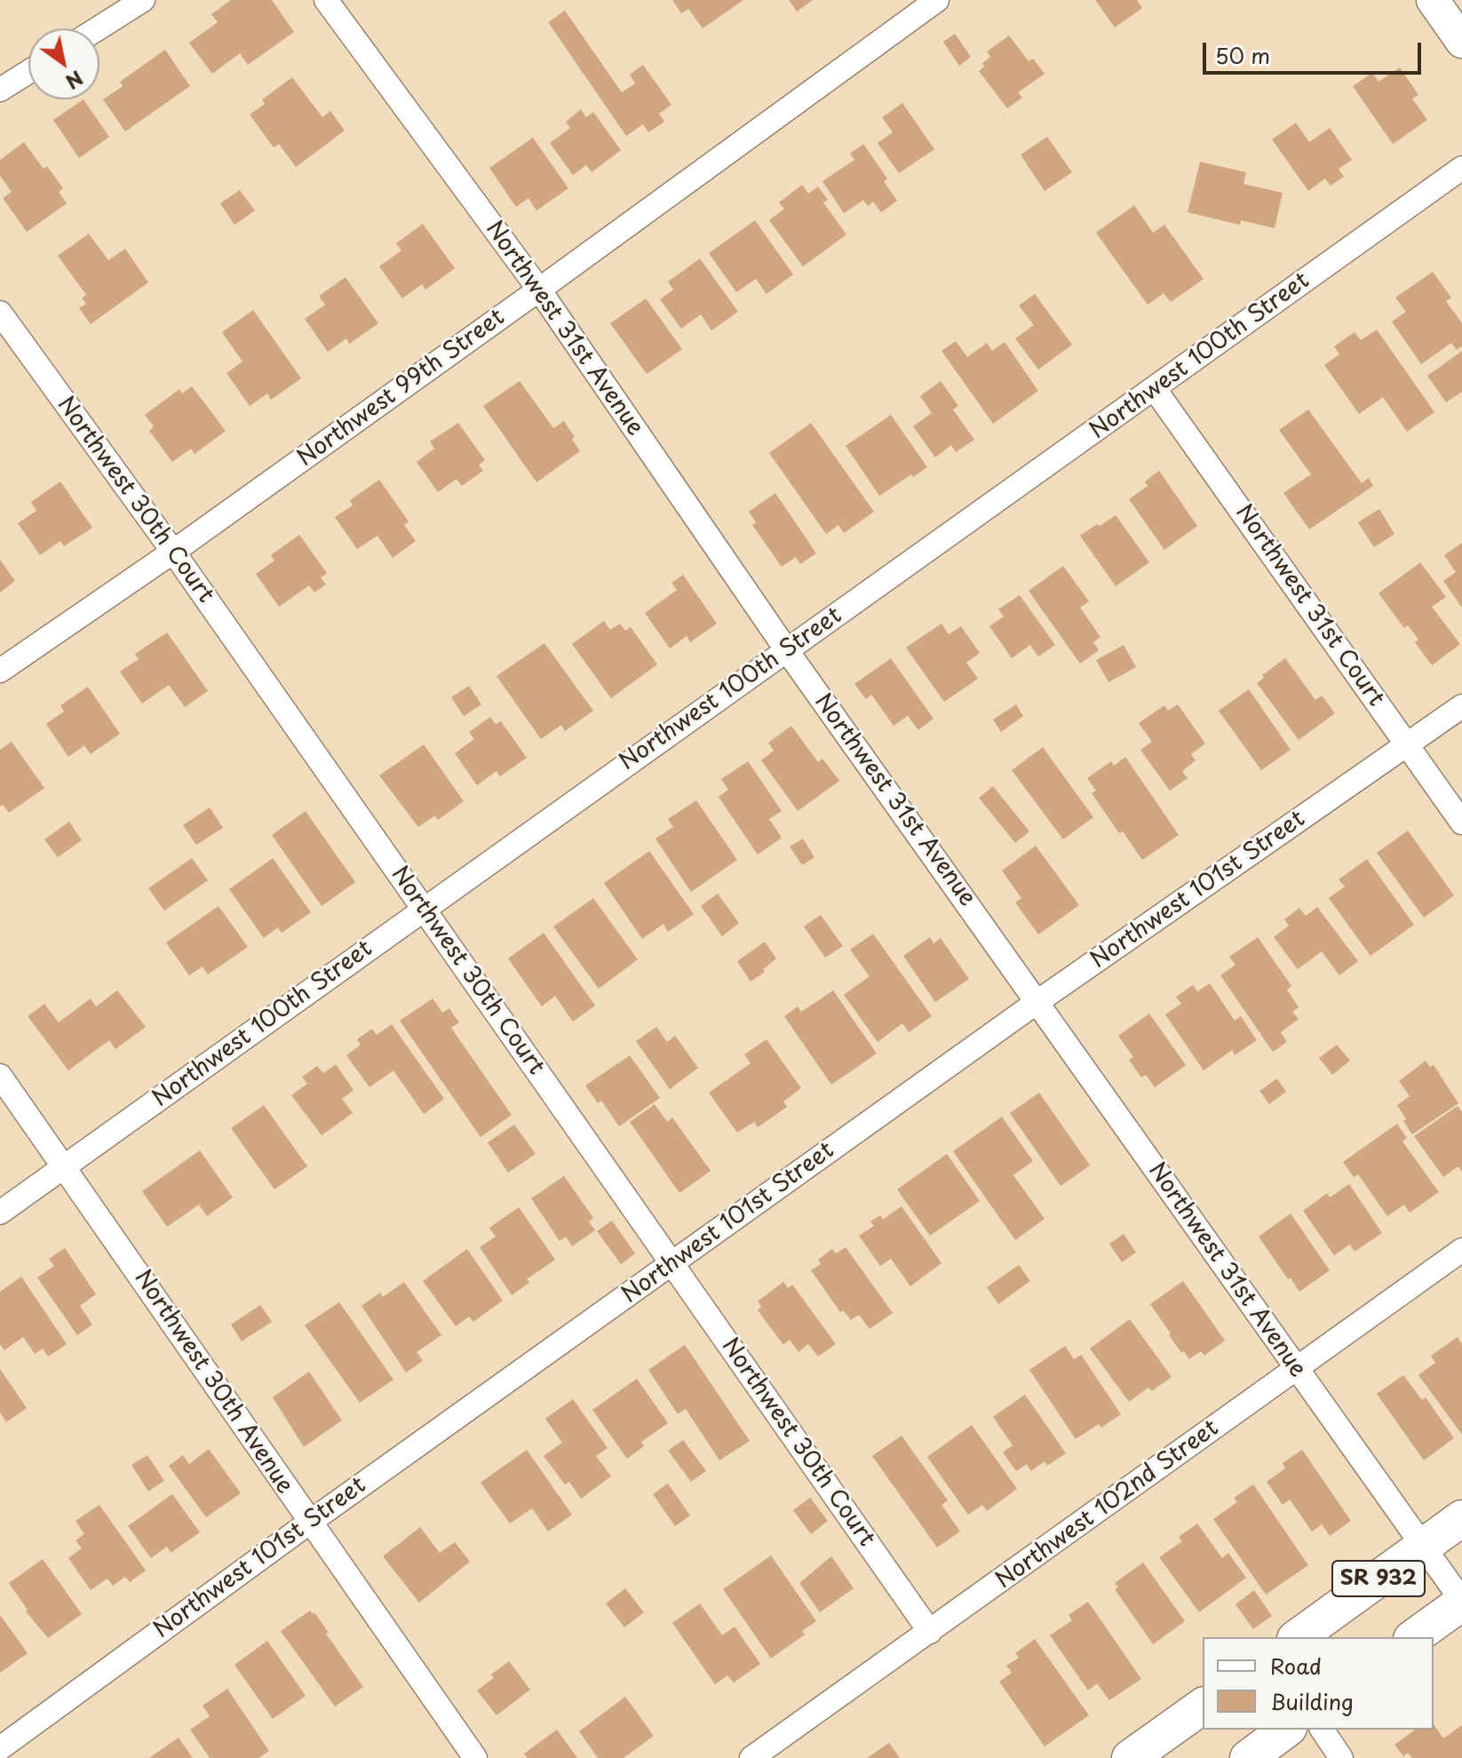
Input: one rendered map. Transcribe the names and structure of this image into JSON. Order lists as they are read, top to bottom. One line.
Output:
{"streets":{"main road":["SR 932"],"street":["Northwest 31st Avenue","Northwest 100th Street","Northwest 99th Street","Northwest 30th Court","Northwest 31st Court","Northwest 101st Street","Northwest 30th Avenue","Northwest 102nd Street"]},"crossings":[["Northwest 31st Avenue","Northwest 100th Street"],["Northwest 31st Avenue","Northwest 99th Street"],["Northwest 31st Avenue","Northwest 101st Street"],["Northwest 31st Avenue","Northwest 102nd Street"],["Northwest 31st Avenue","SR 932"],["Northwest 100th Street","Northwest 30th Court"],["Northwest 100th Street","Northwest 31st Court"],["Northwest 100th Street","Northwest 30th Avenue"],["Northwest 99th Street","Northwest 30th Court"],["Northwest 30th Court","Northwest 101st Street"],["Northwest 30th Court","Northwest 102nd Street"],["Northwest 31st Court","Northwest 101st Street"],["Northwest 101st Street","Northwest 30th Avenue"]],"legend":["Road","Building"],"scale_bar":"50 m","north":"bottom right"}
